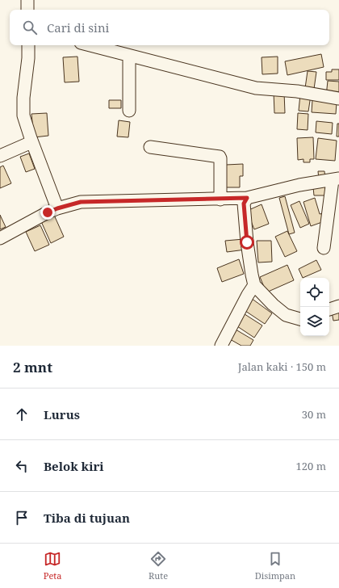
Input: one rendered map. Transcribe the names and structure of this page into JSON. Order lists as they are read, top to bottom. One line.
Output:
{"page":{"search":"Cari di sini","heading":["2 mnt","Jalan kaki · 150 m"],"list":[["Lurus","30 m"],["Belok kiri","120 m"],"Tiba di tujuan"],"nav":["Peta","Rute","Disimpan"]}}
